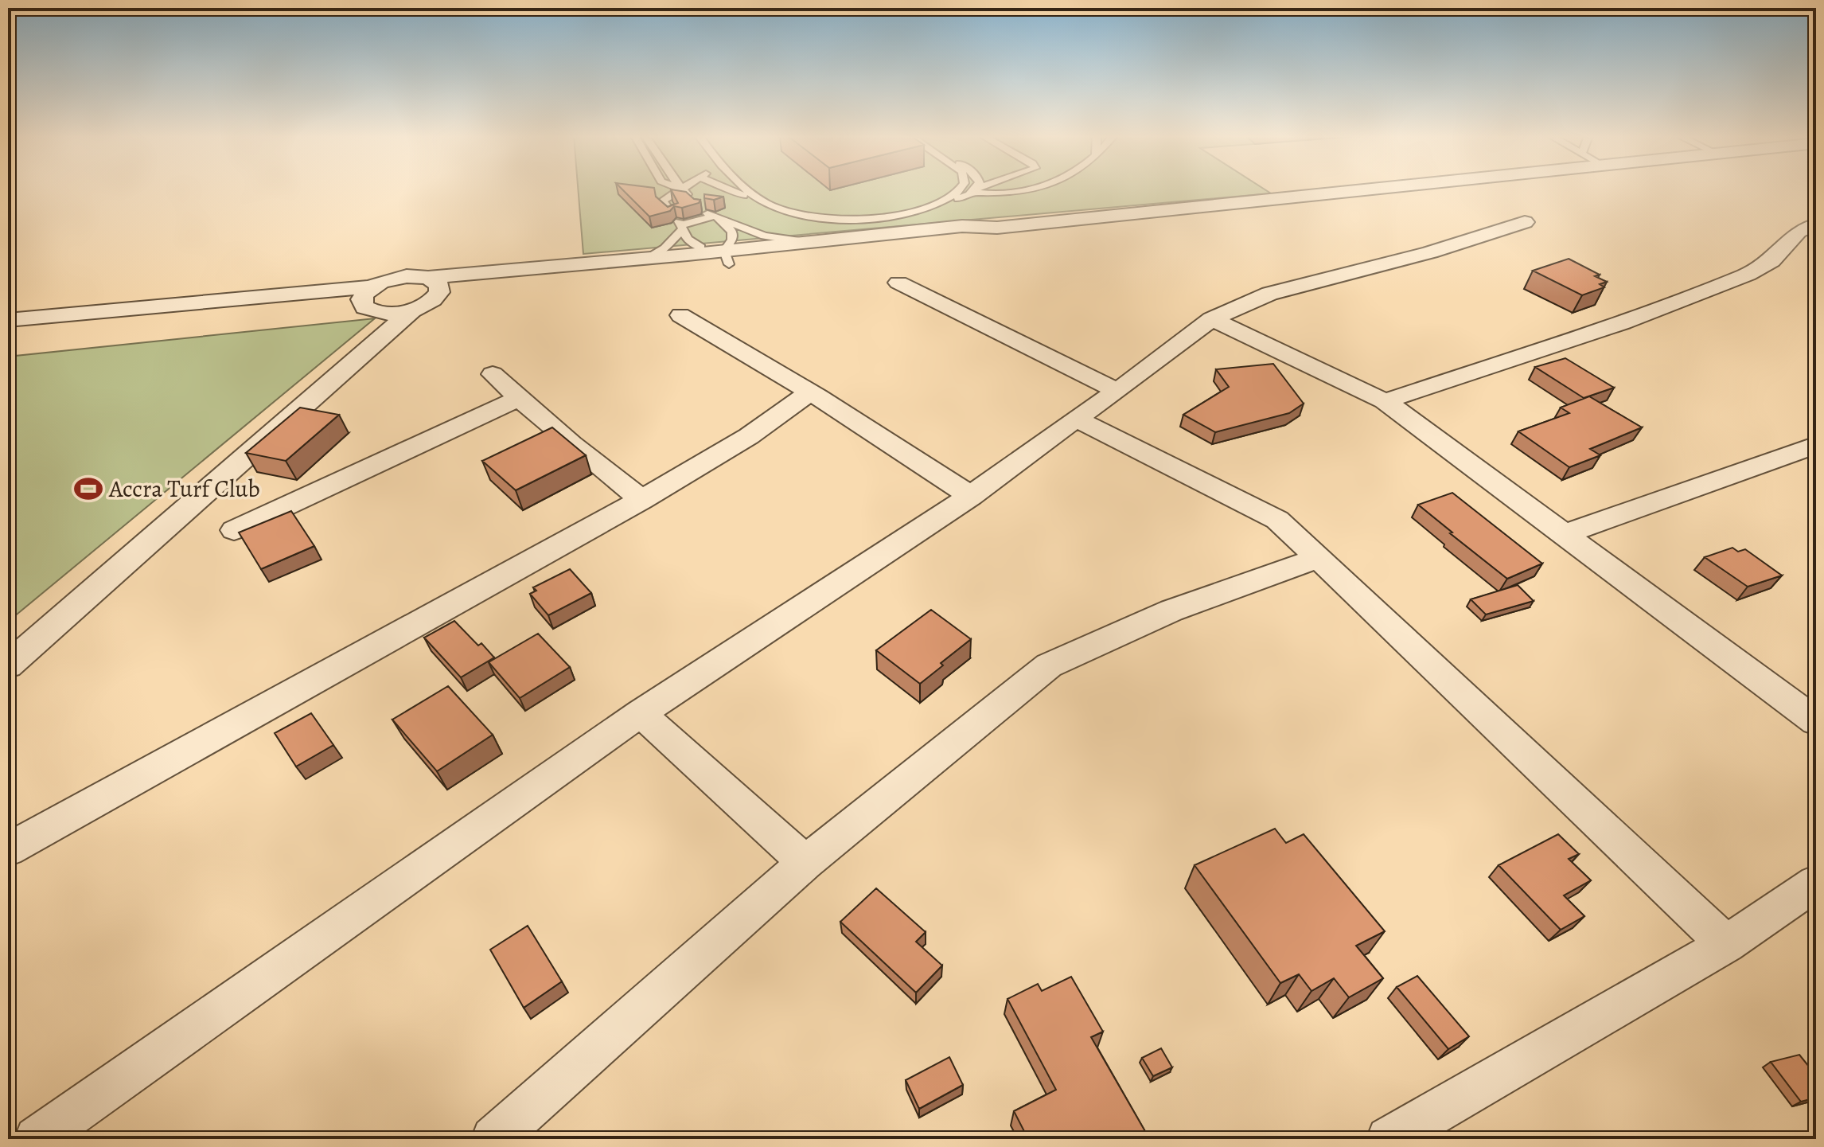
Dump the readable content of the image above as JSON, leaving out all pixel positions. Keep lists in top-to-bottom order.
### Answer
{
  "places": {
    "sports": ["Accra Turf Club"]
  }
}
